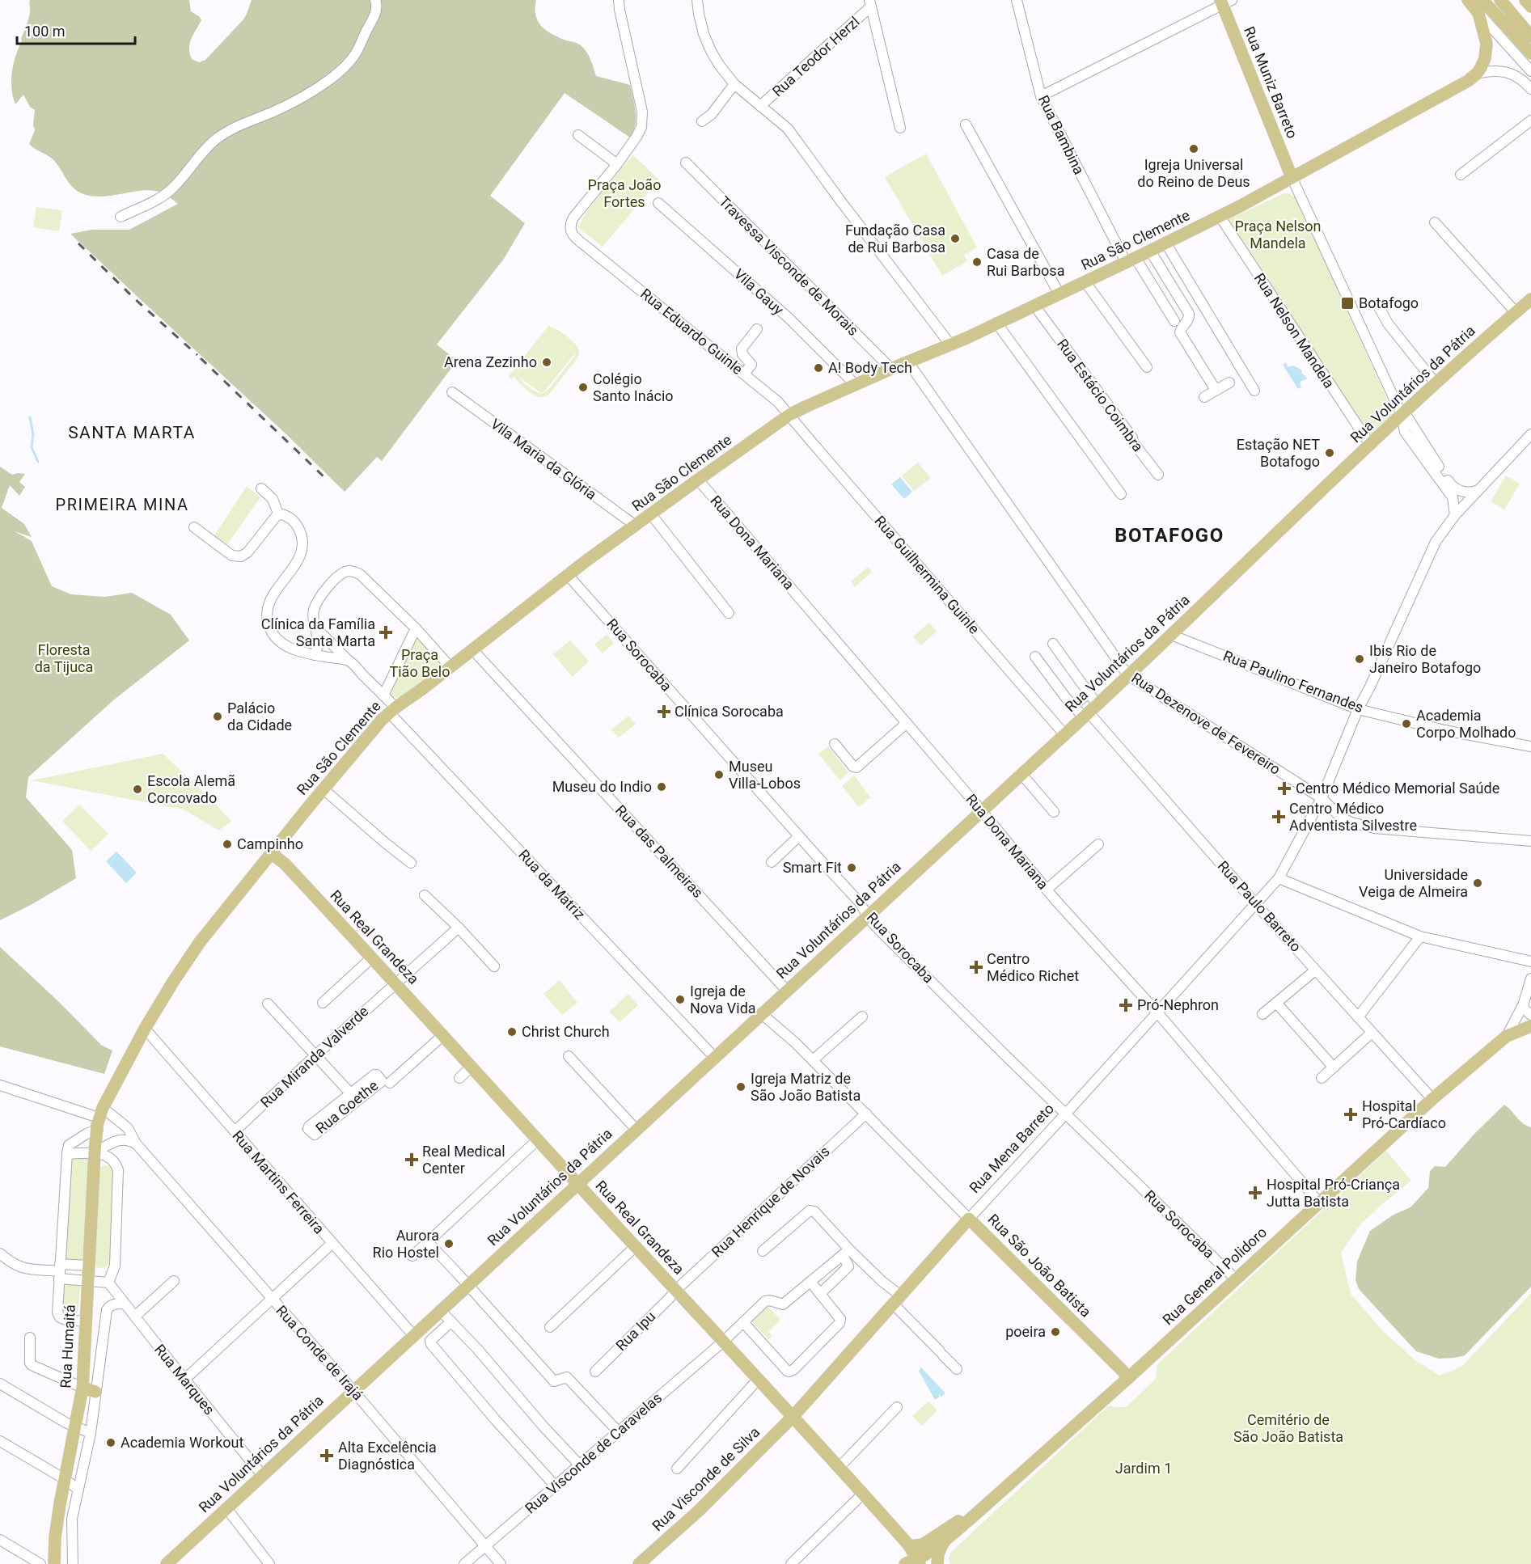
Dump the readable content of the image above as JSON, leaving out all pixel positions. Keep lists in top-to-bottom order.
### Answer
{
  "streets": {
    "main road": [
      "Rua Muniz Barreto",
      "Rua São Clemente",
      "Rua Voluntários da Pátria",
      "Rua Real Grandeza",
      "Rua Mena Barreto",
      "Rua São João Batista",
      "Rua General Polidoro",
      "Rua Humaitá",
      "Rua Visconde de Silva"
    ],
    "street": [
      "Rua Teodor Herzl",
      "Rua Bambina",
      "Travessa Visconde de Morais",
      "Vila Gauy",
      "Rua Nelson Mandela",
      "Rua Eduardo Guinle",
      "Rua Estácio Coimbra",
      "Vila Maria da Glória",
      "Rua Dona Mariana",
      "Rua Guilhermina Guinle",
      "Rua Sorocaba",
      "Rua Paulino Fernandes",
      "Rua Dezenove de Fevereiro",
      "Rua das Palmeiras",
      "Rua da Matriz",
      "Rua Paulo Barreto",
      "Rua Miranda Valverde",
      "Rua Martins Ferreira",
      "Rua Henrique de Novais",
      "Rua Ipu",
      "Rua Conde de Irajá",
      "Rua Marques",
      "Rua Visconde de Caravelas"
    ]
  },
  "crossings": [
    ["Rua Muniz Barreto", "Rua São Clemente"],
    ["Rua Bambina", "Rua São Clemente"],
    ["Rua São Clemente", "Travessa Visconde de Morais"],
    ["Rua São Clemente", "Vila Gauy"],
    ["Rua São Clemente", "Rua Nelson Mandela"],
    ["Rua São Clemente", "Rua Eduardo Guinle"],
    ["Rua São Clemente", "Rua Estácio Coimbra"],
    ["Rua São Clemente", "Vila Maria da Glória"],
    ["Rua São Clemente", "Rua Dona Mariana"],
    ["Rua São Clemente", "Rua Guilhermina Guinle"],
    ["Rua São Clemente", "Rua Sorocaba"],
    ["Rua São Clemente", "Rua Dezenove de Fevereiro"],
    ["Rua São Clemente", "Rua das Palmeiras"],
    ["Rua São Clemente", "Rua da Matriz"],
    ["Rua São Clemente", "Rua Real Grandeza"],
    ["Rua São Clemente", "Rua Martins Ferreira"],
    ["Rua São Clemente", "Rua Humaitá"],
    ["Rua São Clemente", "Rua Conde de Irajá"],
    ["Rua Nelson Mandela", "Rua Voluntários da Pátria"],
    ["Rua Eduardo Guinle", "Rua Guilhermina Guinle"],
    ["Rua Voluntários da Pátria", "Rua Dona Mariana"],
    ["Rua Voluntários da Pátria", "Rua Guilhermina Guinle"],
    ["Rua Voluntários da Pátria", "Rua Sorocaba"],
    ["Rua Voluntários da Pátria", "Rua Paulino Fernandes"],
    ["Rua Voluntários da Pátria", "Rua Dezenove de Fevereiro"],
    ["Rua Voluntários da Pátria", "Rua das Palmeiras"],
    ["Rua Voluntários da Pátria", "Rua da Matriz"],
    ["Rua Voluntários da Pátria", "Rua Paulo Barreto"],
    ["Rua Voluntários da Pátria", "Rua Real Grandeza"],
    ["Rua Voluntários da Pátria", "Rua Martins Ferreira"],
    ["Rua Voluntários da Pátria", "Rua São João Batista"],
    ["Rua Voluntários da Pátria", "Rua Conde de Irajá"],
    ["Rua Voluntários da Pátria", "Rua Marques"],
    ["Rua Dona Mariana", "Rua Mena Barreto"],
    ["Rua Dona Mariana", "Rua General Polidoro"],
    ["Rua Sorocaba", "Rua Mena Barreto"],
    ["Rua Sorocaba", "Rua General Polidoro"],
    ["Rua Paulino Fernandes", "Rua Mena Barreto"],
    ["Rua Dezenove de Fevereiro", "Rua Mena Barreto"],
    ["Rua Paulo Barreto", "Rua Mena Barreto"],
    ["Rua Paulo Barreto", "Rua General Polidoro"],
    ["Rua Real Grandeza", "Rua Miranda Valverde"],
    ["Rua Real Grandeza", "Rua Mena Barreto"],
    ["Rua Real Grandeza", "Rua Henrique de Novais"],
    ["Rua Real Grandeza", "Rua General Polidoro"],
    ["Rua Real Grandeza", "Rua Ipu"],
    ["Rua Real Grandeza", "Rua Visconde de Caravelas"],
    ["Rua Real Grandeza", "Rua Visconde de Silva"],
    ["Rua Miranda Valverde", "Rua Martins Ferreira"],
    ["Rua Mena Barreto", "Rua São João Batista"],
    ["Rua Mena Barreto", "Rua Visconde de Silva"],
    ["Rua Henrique de Novais", "Rua São João Batista"],
    ["Rua Henrique de Novais", "Rua Ipu"],
    ["Rua São João Batista", "Rua General Polidoro"],
    ["Rua Humaitá", "Rua Conde de Irajá"],
    ["Rua Humaitá", "Rua Marques"],
    ["Rua Conde de Irajá", "Rua Visconde de Caravelas"]
  ],
  "districts": ["SANTA MARTA", "PRIMEIRA MINA", "BOTAFOGO"],
  "parks": [
    "Praça João Fortes",
    "Praça Nelson Mandela",
    "Floresta da Tijuca",
    "Praça Tião Belo",
    "Cemitério de São João Batista",
    "Jardim 1"
  ],
  "places": {
    "other": [
      "Igreja Universal do Reino de Deus",
      "Fundação Casa de Rui Barbosa",
      "Casa de Rui Barbosa",
      "Arena Zezinho",
      "A! Body Tech",
      "Colégio Santo Inácio",
      "Estação NET Botafogo",
      "Ibis Rio de Janeiro Botafogo",
      "Palácio da Cidade",
      "Academia Corpo Molhado",
      "Museu Villa-Lobos",
      "Museu do Indio",
      "Escola Alemã Corcovado",
      "Campinho",
      "Smart Fit",
      "Universidade Veiga de Almeira",
      "Igreja de Nova Vida",
      "Christ Church",
      "Igreja Matriz de São João Batista",
      "Aurora Rio Hostel",
      "poeira",
      "Academia Workout"
    ],
    "transit": ["Botafogo"],
    "health": [
      "Clínica da Família Santa Marta",
      "Clínica Sorocaba",
      "Centro Médico Memorial Saúde",
      "Centro Médico Adventista Silvestre",
      "Centro Médico Richet",
      "Pró-Nephron",
      "Hospital Pró-Cardíaco",
      "Real Medical Center",
      "Hospital Pró-Criança Jutta Batista",
      "Alta Excelência Diagnóstica"
    ]
  },
  "scale_bar": "100 m"
}
